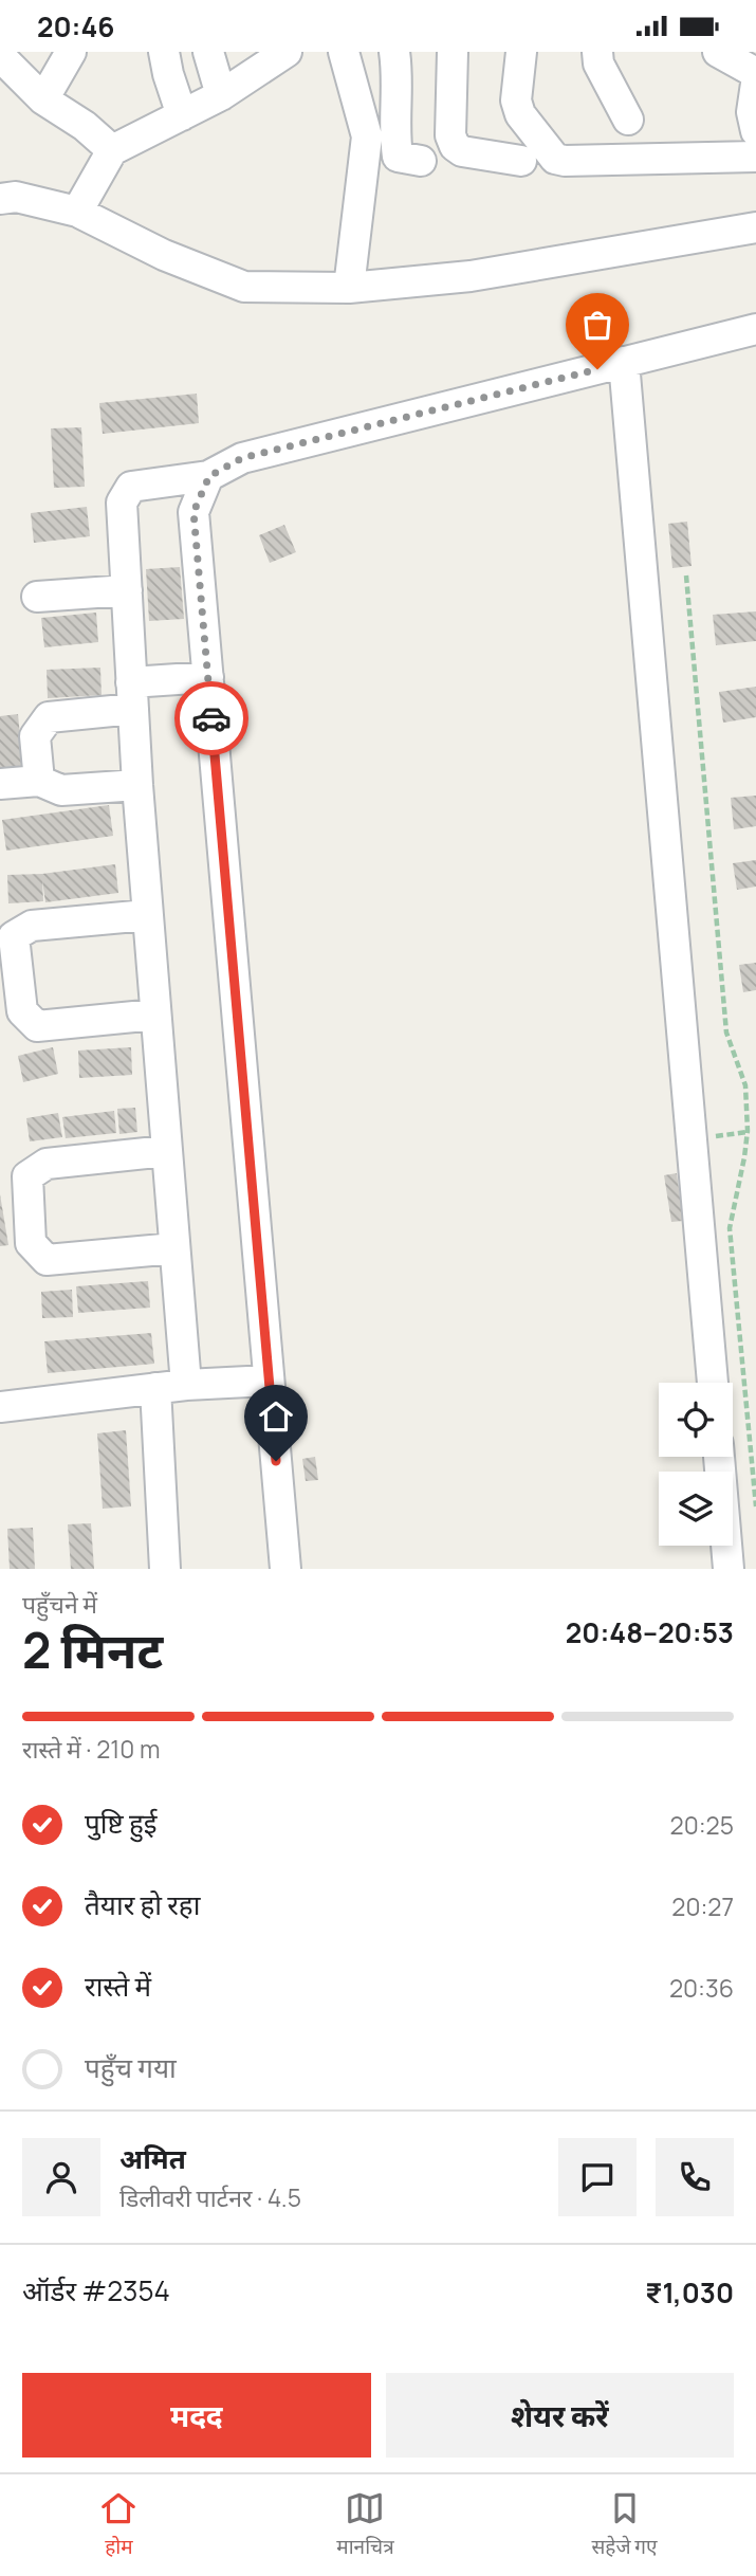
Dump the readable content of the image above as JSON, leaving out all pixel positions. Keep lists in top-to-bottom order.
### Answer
{
  "page": {
    "status": "20:46",
    "heading": ["2 मिनट", "पहुँचने में", "20:48–20:53"],
    "panel": [
      "अमित",
      "डिलीवरी पार्टनर · 4.5",
      "ऑर्डर #2354",
      "₹1,030"
    ],
    "bar": "रास्ते में · 210 m",
    "list": [
      ["पुष्टि हुई", "20:25"],
      ["तैयार हो रहा", "20:27"],
      ["रास्ते में", "20:36"],
      "पहुँच गया"
    ],
    "buttons": ["मदद", "शेयर करें"],
    "tabs": ["होम", "मानचित्र", "सहेजे गए"]
  }
}
